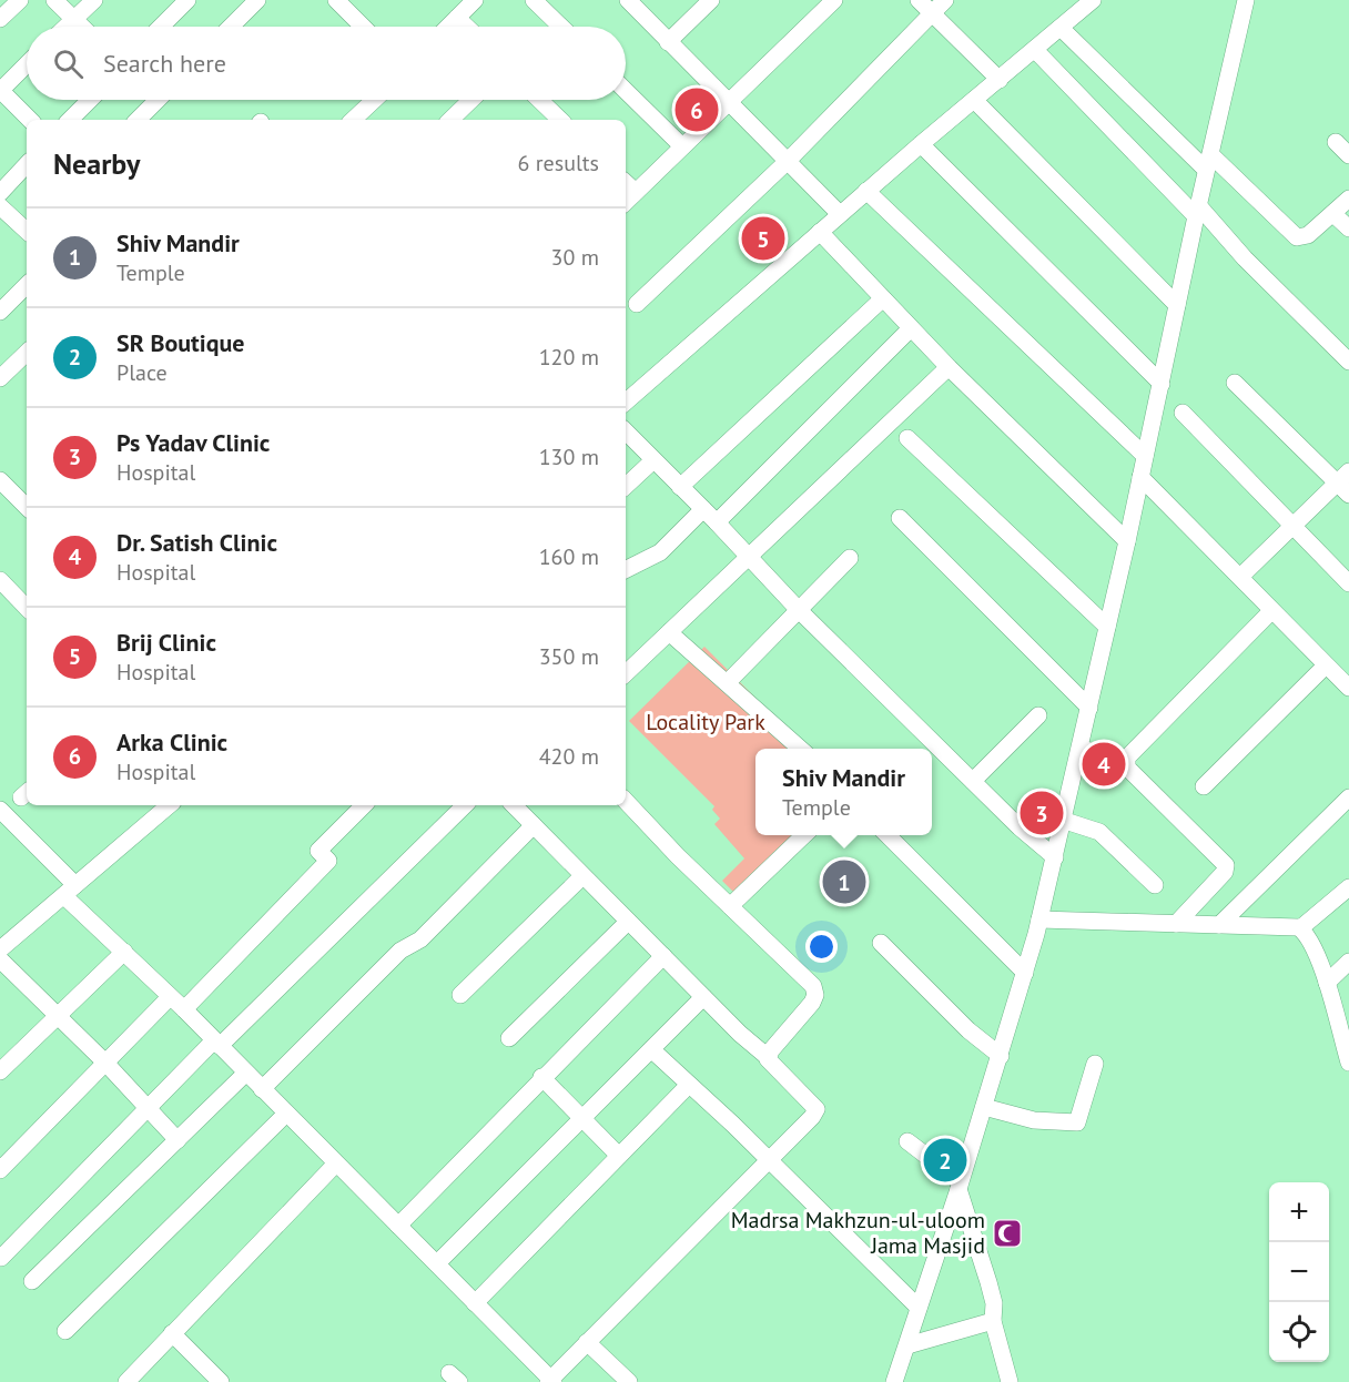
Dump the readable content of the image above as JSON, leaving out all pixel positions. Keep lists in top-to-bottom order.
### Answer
{
  "parks": ["Locality Park"],
  "places": {
    "mosque": ["Madrsa Makhzun-ul-uloom Jama Masjid"]
  },
  "page": {
    "search": "Search here",
    "pins": [
      "6",
      "5",
      "4",
      "3",
      "1",
      "2"
    ],
    "heading": ["Nearby", "6 results"],
    "list": [
      {
        "mark": "1",
        "name": "Shiv Mandir",
        "note": "Temple",
        "value": "30 m"
      },
      {
        "mark": "2",
        "name": "SR Boutique",
        "note": "Place",
        "value": "120 m"
      },
      {
        "mark": "3",
        "name": "Ps Yadav Clinic",
        "note": "Hospital",
        "value": "130 m"
      },
      {
        "mark": "4",
        "name": "Dr. Satish Clinic",
        "note": "Hospital",
        "value": "160 m"
      },
      {
        "mark": "5",
        "name": "Brij Clinic",
        "note": "Hospital",
        "value": "350 m"
      },
      {
        "mark": "6",
        "name": "Arka Clinic",
        "note": "Hospital",
        "value": "420 m"
      }
    ],
    "popup": ["Shiv Mandir", "Temple"],
    "map_buttons": ["+", "−"]
  }
}
